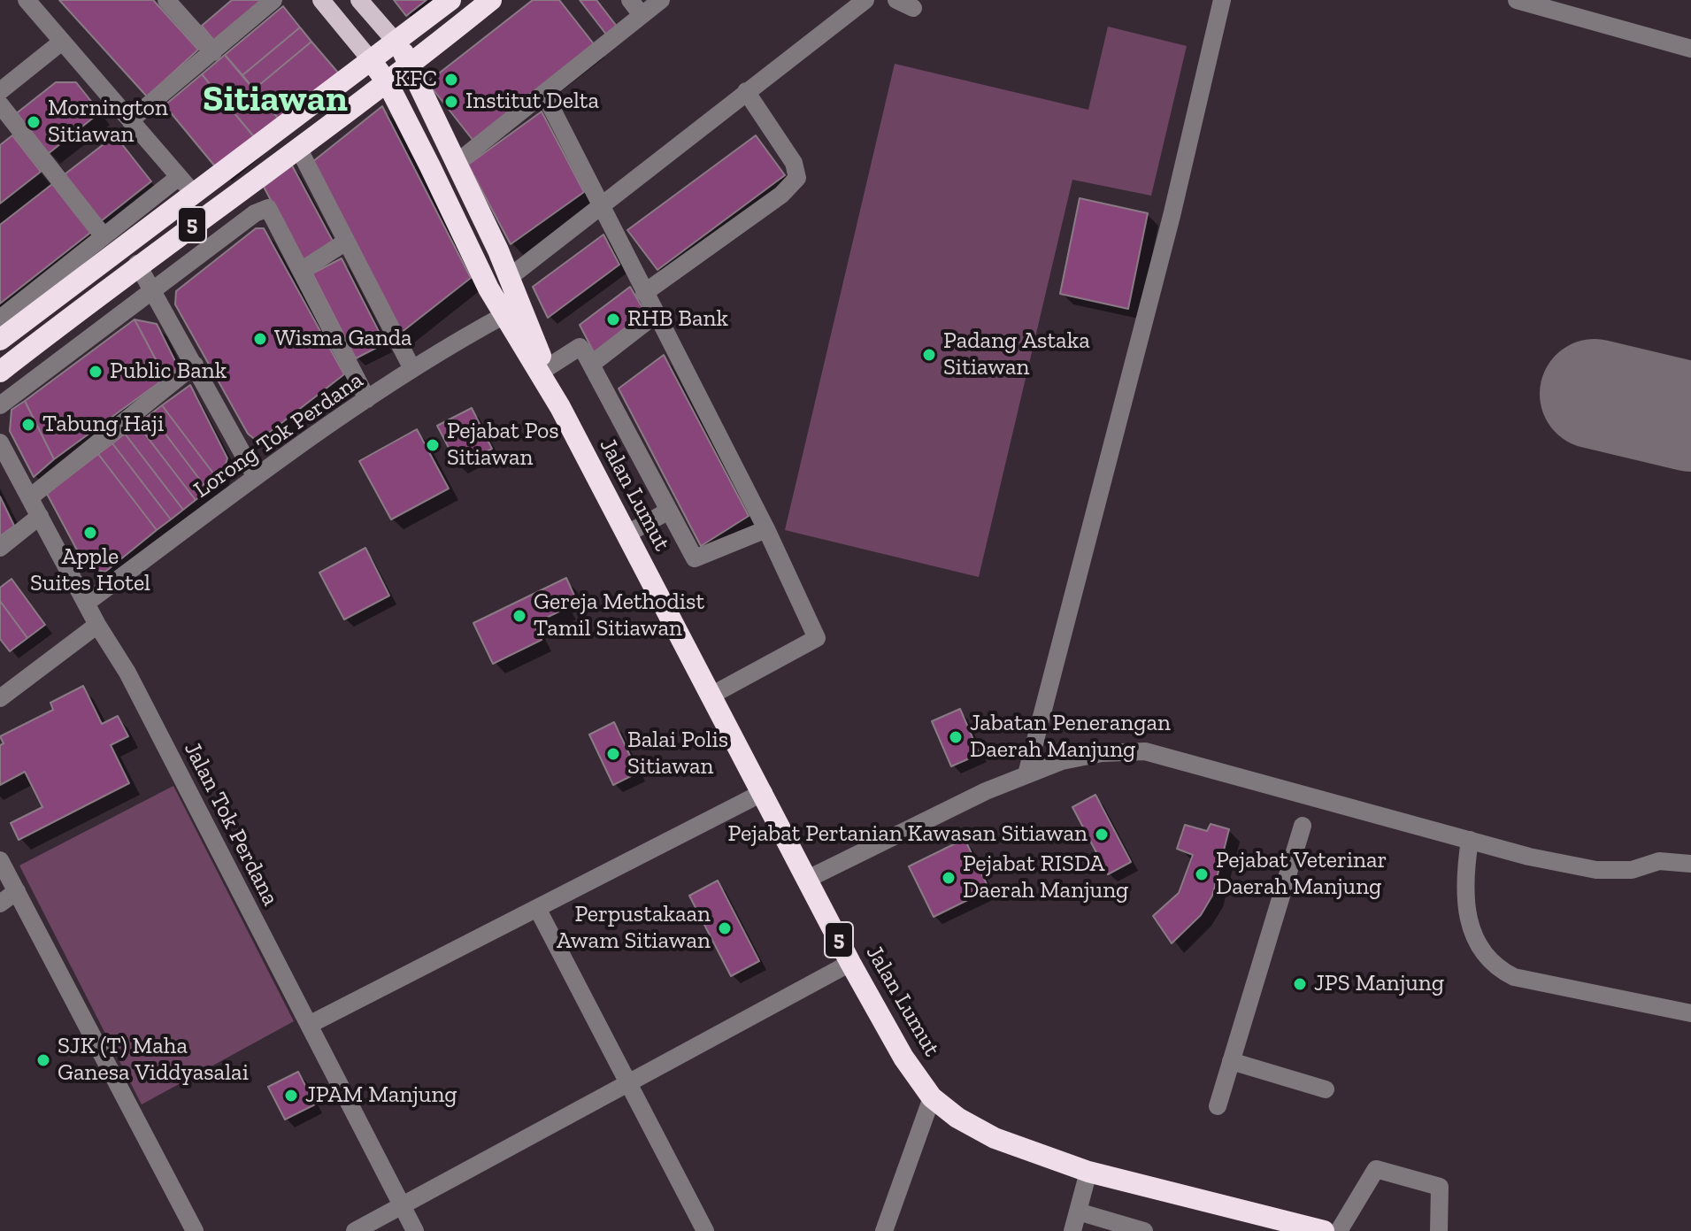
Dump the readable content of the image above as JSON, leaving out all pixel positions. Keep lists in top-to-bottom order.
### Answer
{
  "streets": {
    "highway": ["5", "Jalan Lumut"],
    "street": ["Lorong Tok Perdana", "Jalan Tok Perdana"]
  },
  "crossings": [
    ["5", "Jalan Lumut"],
    ["Lorong Tok Perdana", "Jalan Lumut"],
    ["Lorong Tok Perdana", "Jalan Tok Perdana"]
  ],
  "districts": ["Sitiawan"],
  "places": [
    "KFC",
    "Institut Delta",
    "Mornington Sitiawan",
    "RHB Bank",
    "Wisma Ganda",
    "Padang Astaka Sitiawan",
    "Public Bank",
    "Tabung Haji",
    "Pejabat Pos Sitiawan",
    "Apple Suites Hotel",
    "Gereja Methodist Tamil Sitiawan",
    "Jabatan Penerangan Daerah Manjung",
    "Balai Polis Sitiawan",
    "Pejabat Pertanian Kawasan Sitiawan",
    "Pejabat Veterinar Daerah Manjung",
    "Pejabat RISDA Daerah Manjung",
    "Perpustakaan Awam Sitiawan",
    "JPS Manjung",
    "SJK (T) Maha Ganesa Viddyasalai",
    "JPAM Manjung"
  ]
}
